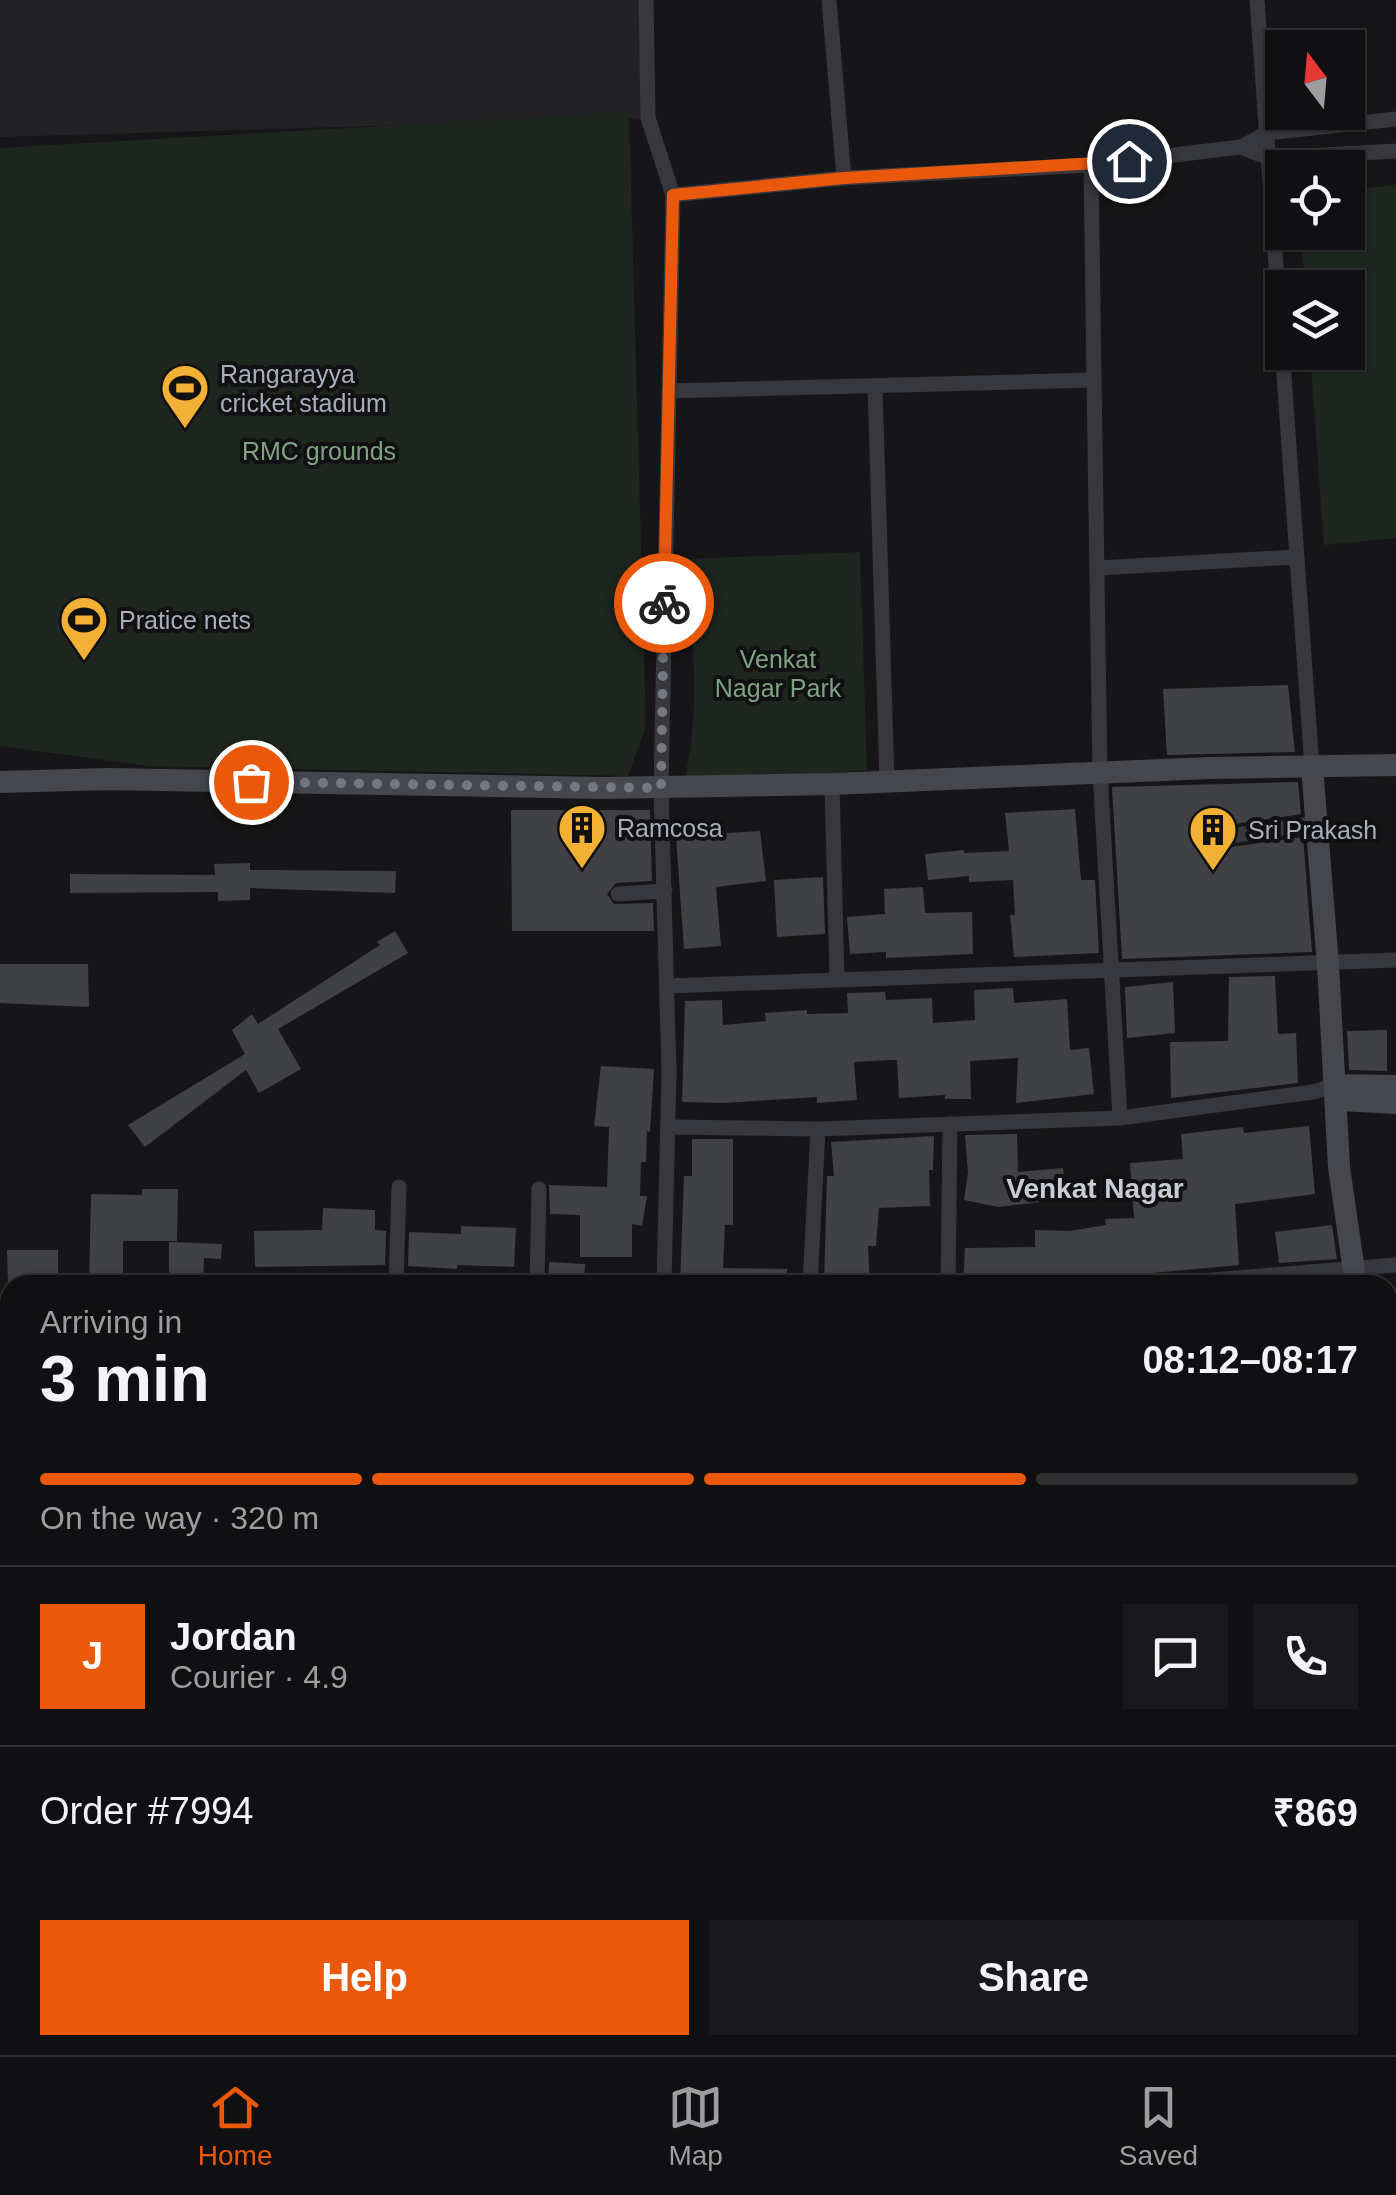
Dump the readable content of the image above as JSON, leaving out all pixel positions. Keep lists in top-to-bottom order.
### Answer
{
  "districts": ["Venkat Nagar"],
  "parks": ["RMC grounds", "Venkat Nagar Park"],
  "places": {
    "sports": ["Rangarayya cricket stadium", "Pratice nets"],
    "building": ["Ramcosa", "Sri Prakash"]
  },
  "north": "top",
  "page": {
    "heading": ["3 min", "Arriving in", "08:12–08:17"],
    "panel": [
      "Jordan",
      "Courier · 4.9",
      "Order #7994",
      "₹869"
    ],
    "bar": "On the way · 320 m",
    "round": "J",
    "buttons": ["Help", "Share"],
    "tabs": ["Home", "Map", "Saved"]
  }
}
